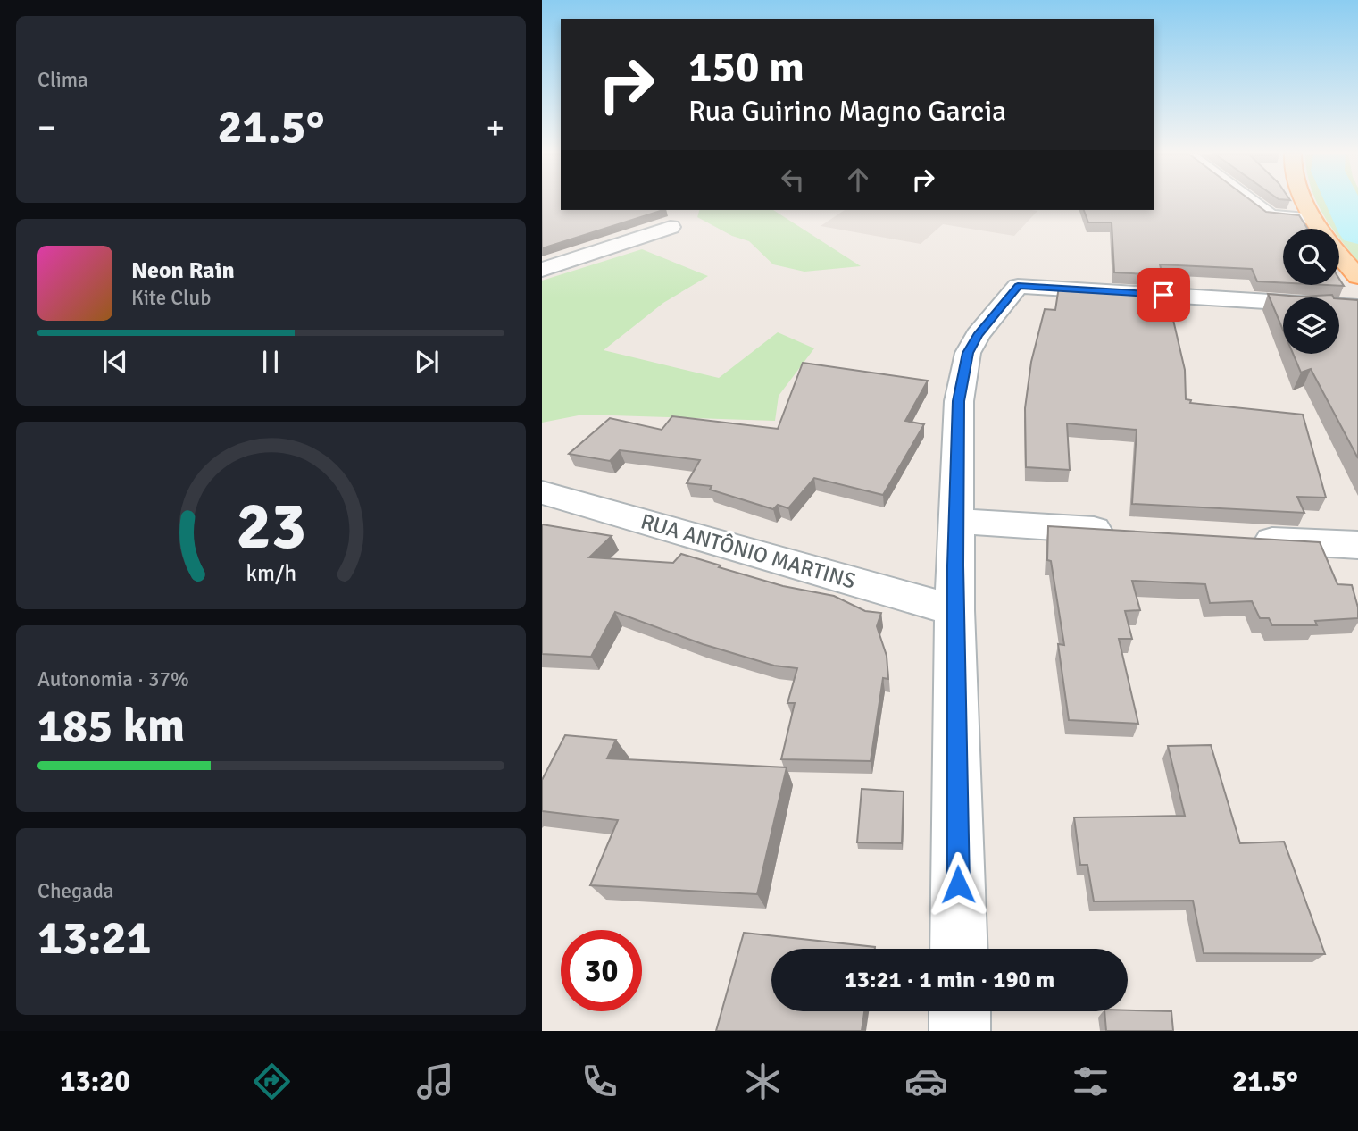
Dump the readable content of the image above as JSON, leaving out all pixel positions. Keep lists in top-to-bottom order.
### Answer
{
  "streets": {
    "street": ["RUA ANTÔNIO MARTINS"]
  },
  "page": {
    "tile": [
      "Clima",
      ["Autonomia · 37%", "185 km"],
      ["Chegada", "13:21"]
    ],
    "turn": ["150 m", "Rua Guirino Magno Garcia"],
    "heat": ["−", "21.5°", "+"],
    "song": ["Neon Rain", "Kite Club"],
    "limit": "30",
    "trip": "13:21 · 1 min · 190 m",
    "tabs": ["13:20", "21.5°"],
    "gauge": ["23", "km/h"]
  }
}
